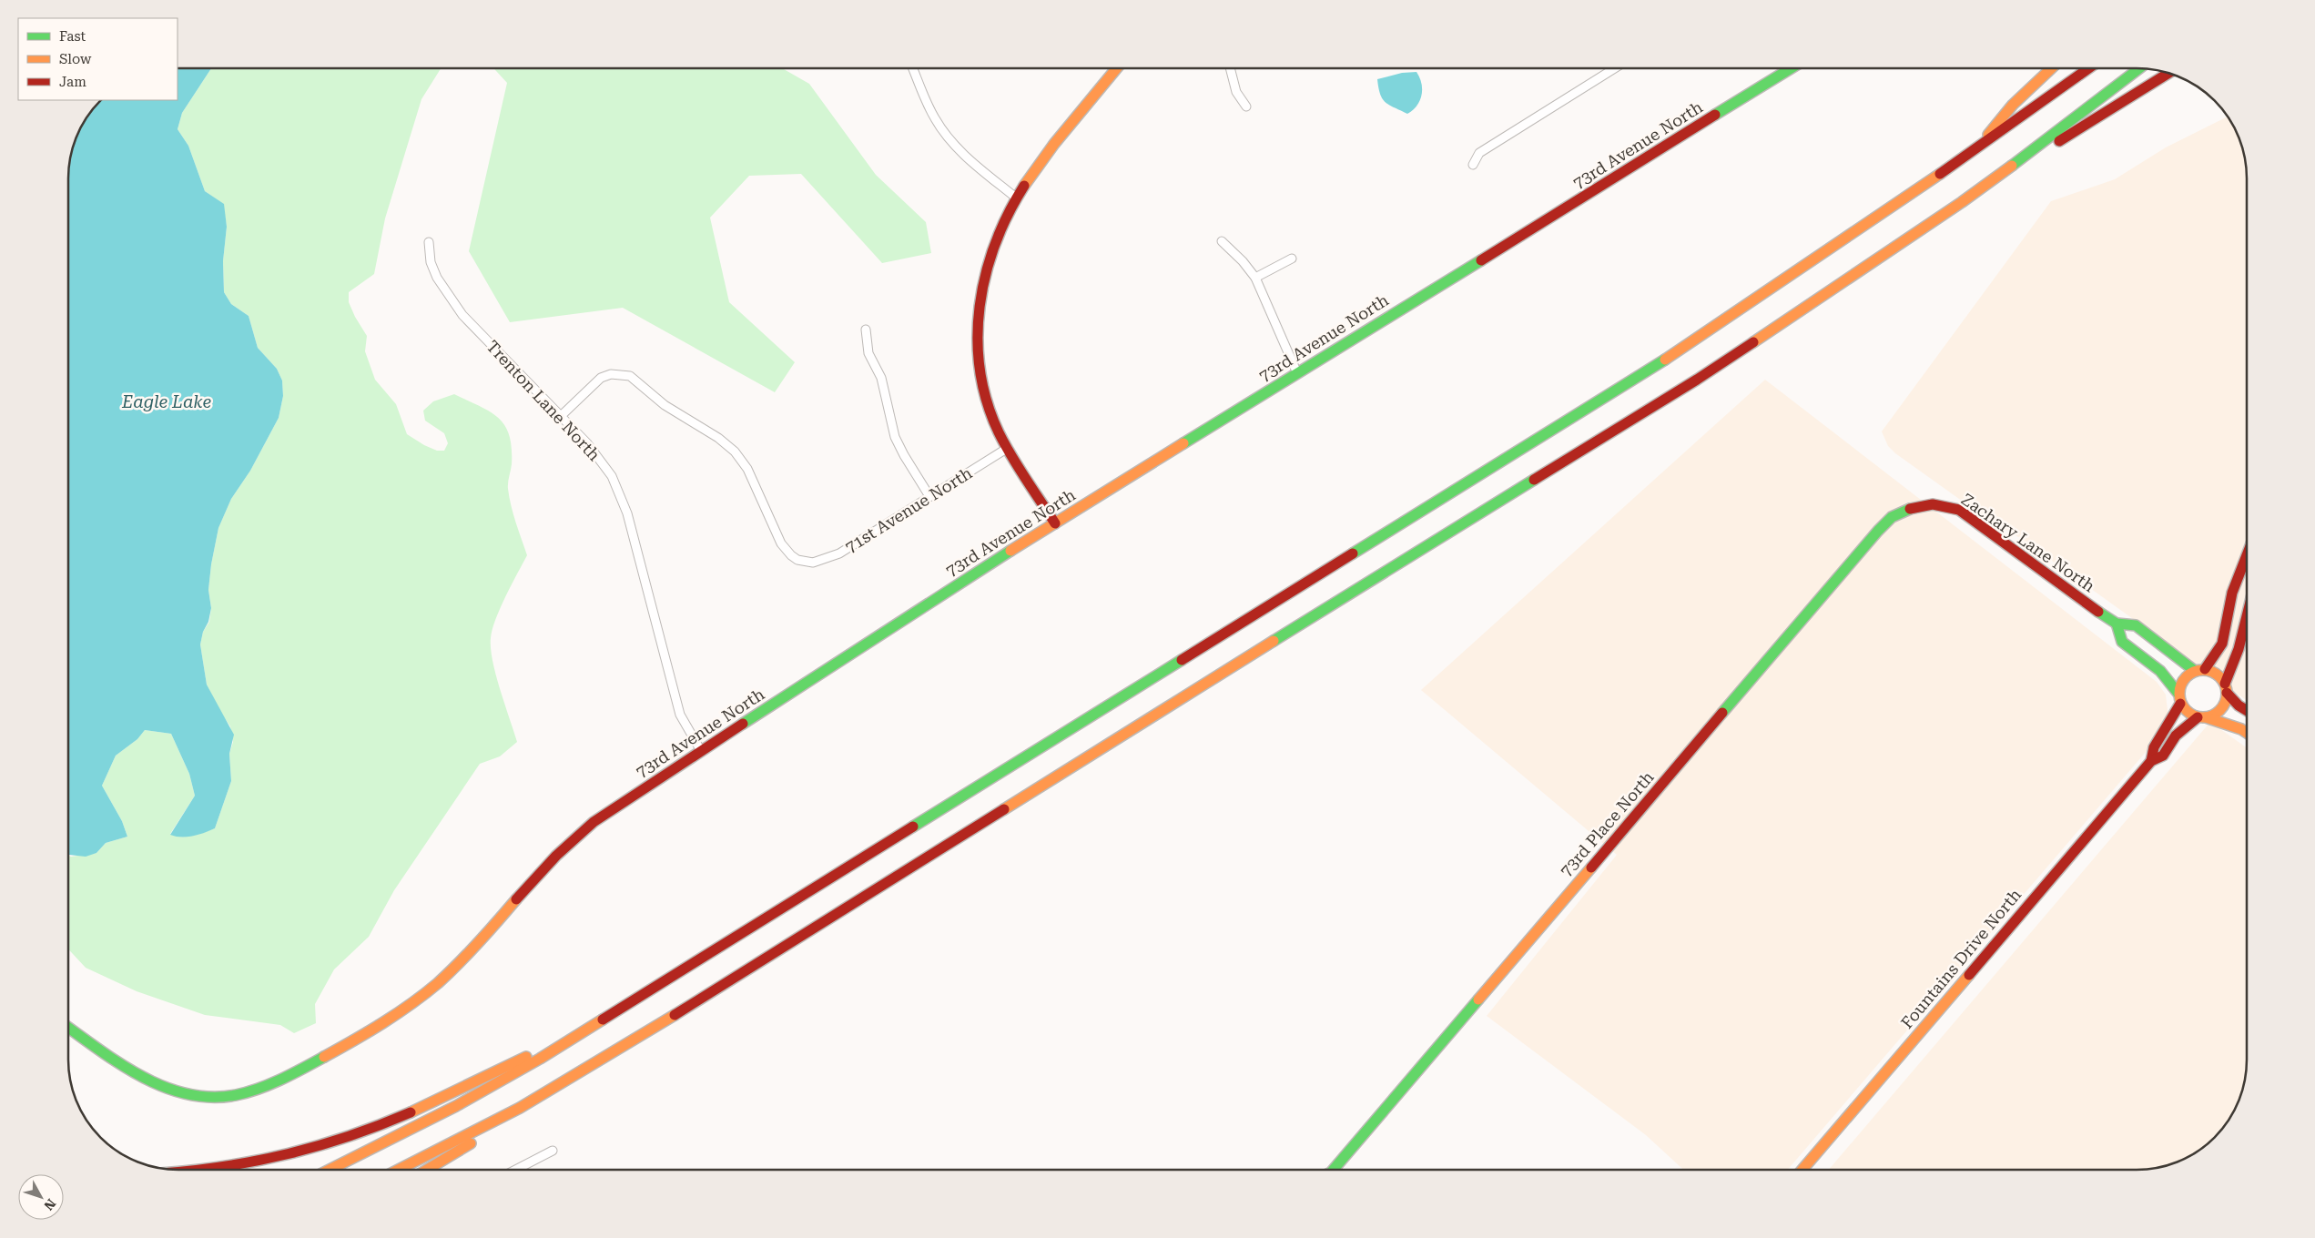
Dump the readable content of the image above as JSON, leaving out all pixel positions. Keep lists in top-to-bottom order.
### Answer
{
  "streets": {
    "main road": [
      "73rd Avenue North",
      "Zachary Lane North",
      "73rd Place North",
      "Fountains Drive North"
    ],
    "street": ["Trenton Lane North", "71st Avenue North"]
  },
  "crossings": [
    ["73rd Avenue North", "Trenton Lane North"],
    ["Trenton Lane North", "71st Avenue North"],
    ["Zachary Lane North", "73rd Place North"],
    ["Zachary Lane North", "Fountains Drive North"]
  ],
  "water": ["Eagle Lake"],
  "legend": ["Fast", "Slow", "Jam"],
  "north": "bottom right"
}
